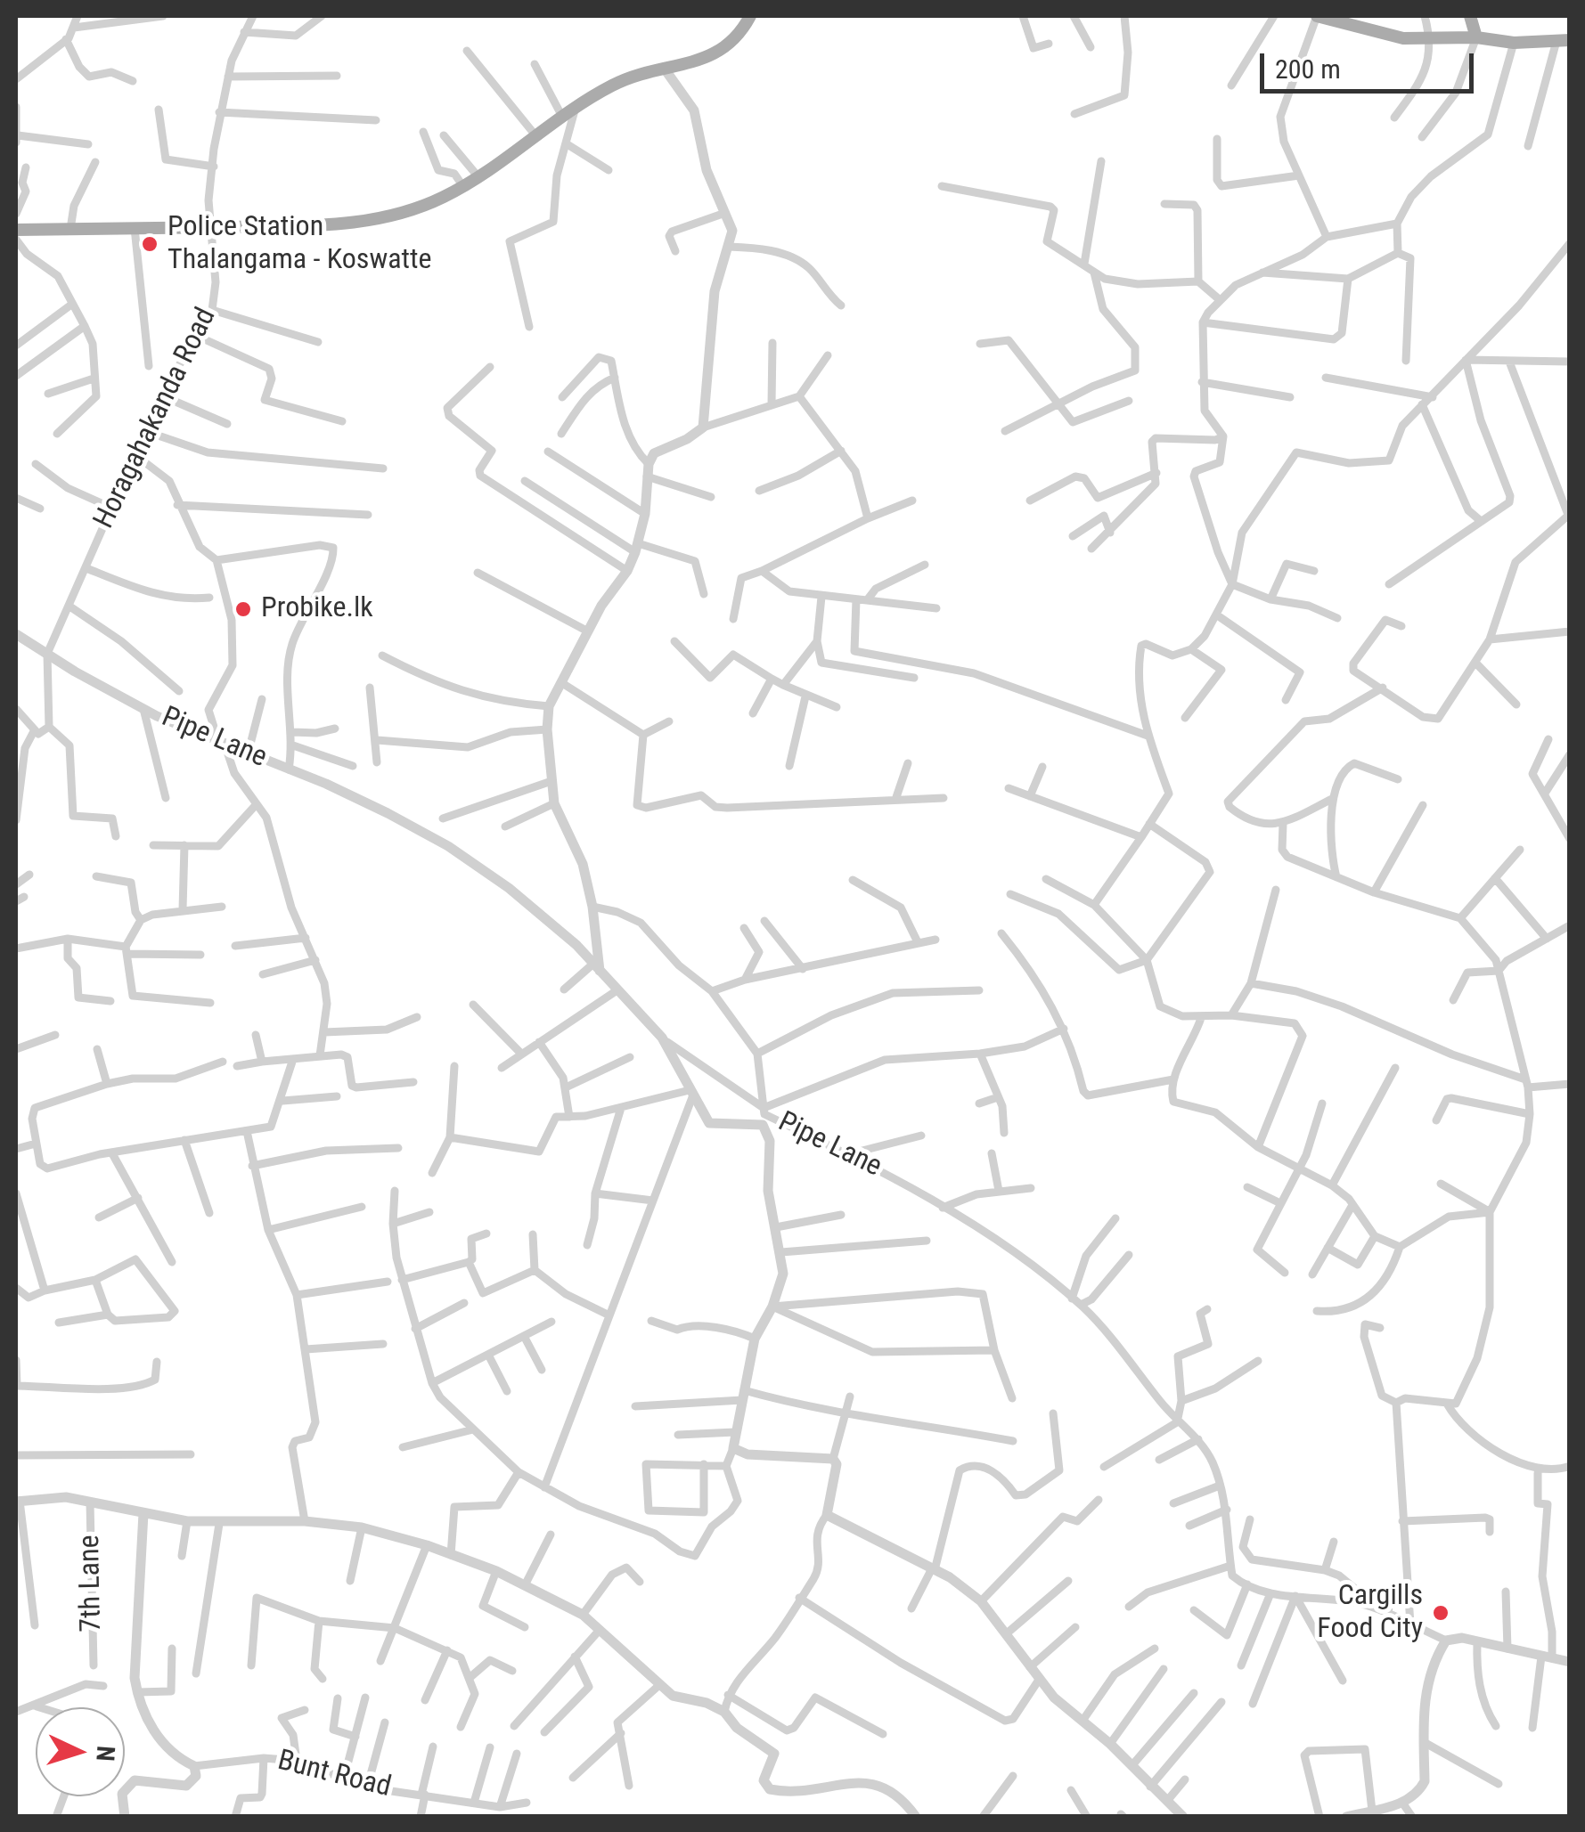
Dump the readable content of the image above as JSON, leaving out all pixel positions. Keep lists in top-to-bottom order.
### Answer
{
  "streets": {
    "street": [
      "Horagahakanda Road",
      "Pipe Lane",
      "7th Lane",
      "Bunt Road"
    ]
  },
  "crossings": [
    ["Horagahakanda Road", "Pipe Lane"]
  ],
  "places": ["Police Station Thalangama - Koswatte", "Probike.lk", "Cargills Food City"],
  "scale_bar": "200 m",
  "north": "right"
}
